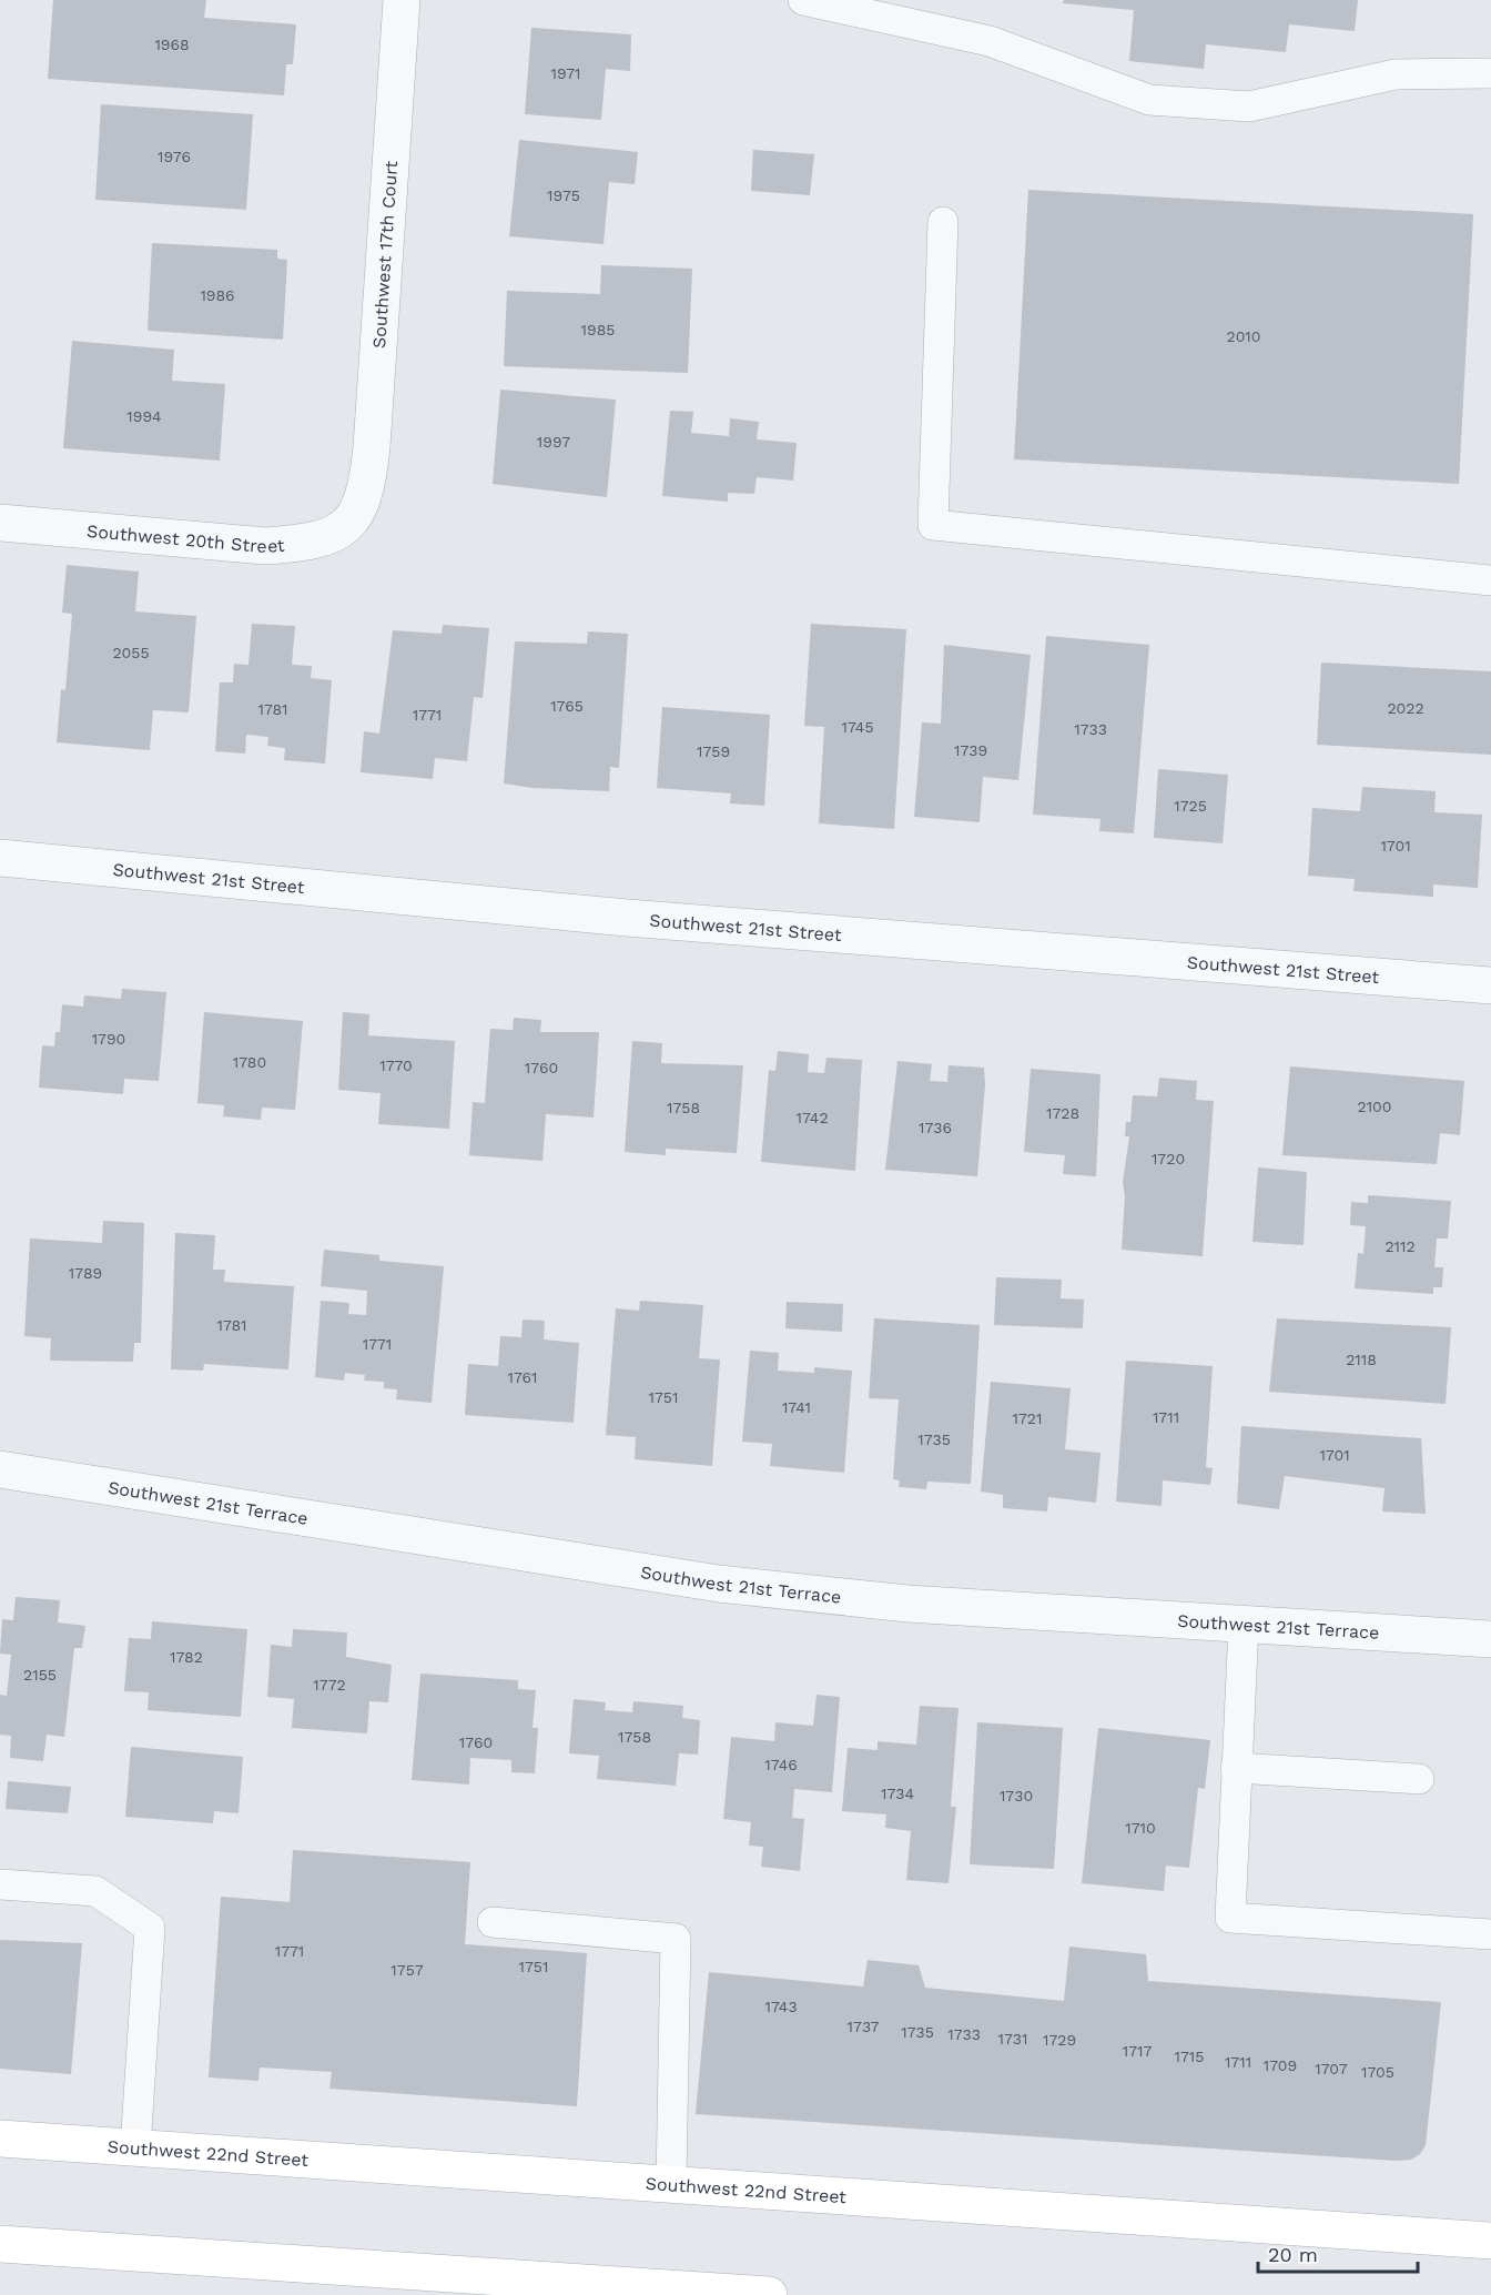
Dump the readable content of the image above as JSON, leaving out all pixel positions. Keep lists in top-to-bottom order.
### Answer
{
  "streets": {
    "main road": ["Southwest 22nd Street"],
    "street": [
      "Southwest 17th Court",
      "Southwest 20th Street",
      "Southwest 21st Street",
      "Southwest 21st Terrace"
    ]
  },
  "crossings": [
    ["Southwest 17th Court", "Southwest 20th Street"]
  ],
  "house_numbers": [
    "1968",
    "1971",
    "1976",
    "1975",
    "1986",
    "1985",
    "2010",
    "1994",
    "1997",
    "2055",
    "1765",
    "2022",
    "1781",
    "1771",
    "1745",
    "1733",
    "1739",
    "1759",
    "1725",
    "1701",
    "1790",
    "1780",
    "1770",
    "1760",
    "2100",
    "1758",
    "1728",
    "1742",
    "1736",
    "1720",
    "2112",
    "1789",
    "1781",
    "1771",
    "2118",
    "1761",
    "1751",
    "1741",
    "1711",
    "1721",
    "1735",
    "1701",
    "1782",
    "2155",
    "1772",
    "1758",
    "1760",
    "1746",
    "1734",
    "1730",
    "1710",
    "1771",
    "1751",
    "1757",
    "1743",
    "1737",
    "1735",
    "1733",
    "1731",
    "1729",
    "1717",
    "1715",
    "1711",
    "1709",
    "1707",
    "1705"
  ],
  "scale_bar": "20 m"
}
